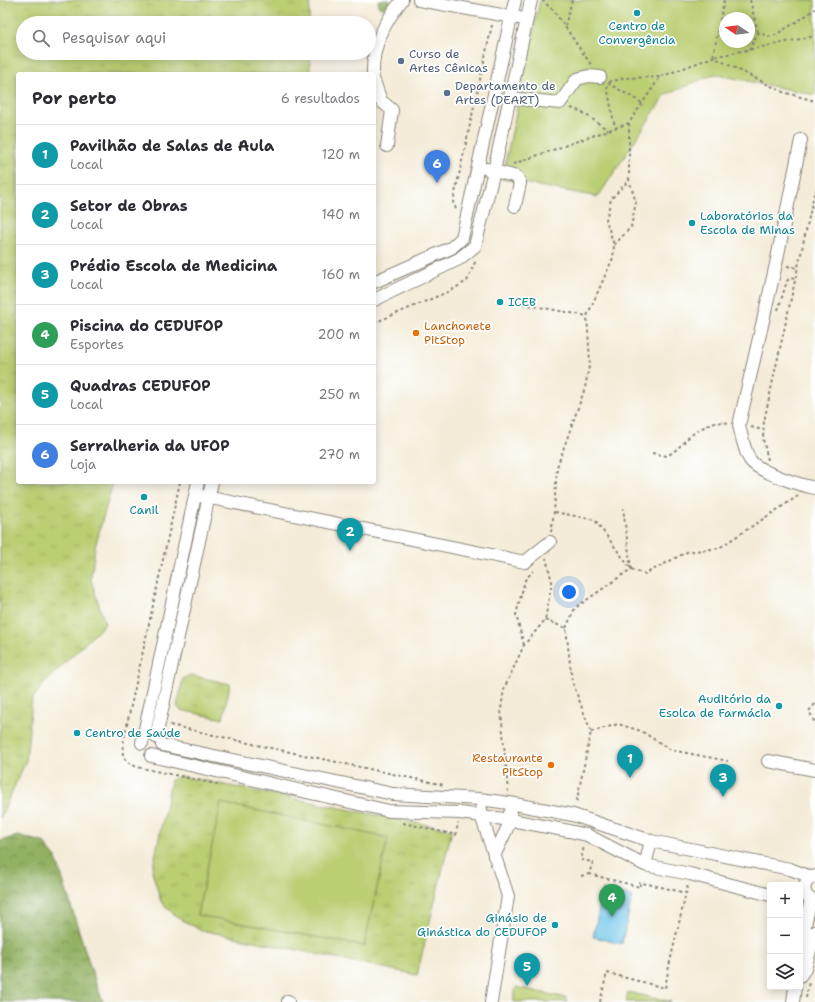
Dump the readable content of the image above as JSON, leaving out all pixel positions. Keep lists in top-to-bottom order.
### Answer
{
  "places": [
    "Centro de Convergência",
    "Curso de Artes Cênicas",
    "Departamento de Artes (DEART)",
    "Laboratórios da Escola de Minas",
    "ICEB",
    "Lanchonete PitStop",
    "Canil",
    "Auditório da Esolca de Farmácia",
    "Centro de Saúde",
    "Restaurante PitStop",
    "Ginásio de Ginástica do CEDUFOP"
  ],
  "north": "left",
  "page": {
    "search": "Pesquisar aqui",
    "heading": ["Por perto", "6 resultados"],
    "list": [
      {
        "mark": "1",
        "name": "Pavilhão de Salas de Aula",
        "note": "Local",
        "value": "120 m"
      },
      {
        "mark": "2",
        "name": "Setor de Obras",
        "note": "Local",
        "value": "140 m"
      },
      {
        "mark": "3",
        "name": "Prédio Escola de Medicina",
        "note": "Local",
        "value": "160 m"
      },
      {
        "mark": "4",
        "name": "Piscina do CEDUFOP",
        "note": "Esportes",
        "value": "200 m"
      },
      {
        "mark": "5",
        "name": "Quadras CEDUFOP",
        "note": "Local",
        "value": "250 m"
      },
      {
        "mark": "6",
        "name": "Serralheria da UFOP",
        "note": "Loja",
        "value": "270 m"
      }
    ],
    "pins": [
      "6",
      "2",
      "1",
      "3",
      "4",
      "5"
    ],
    "map_buttons": ["+", "−"]
  }
}
